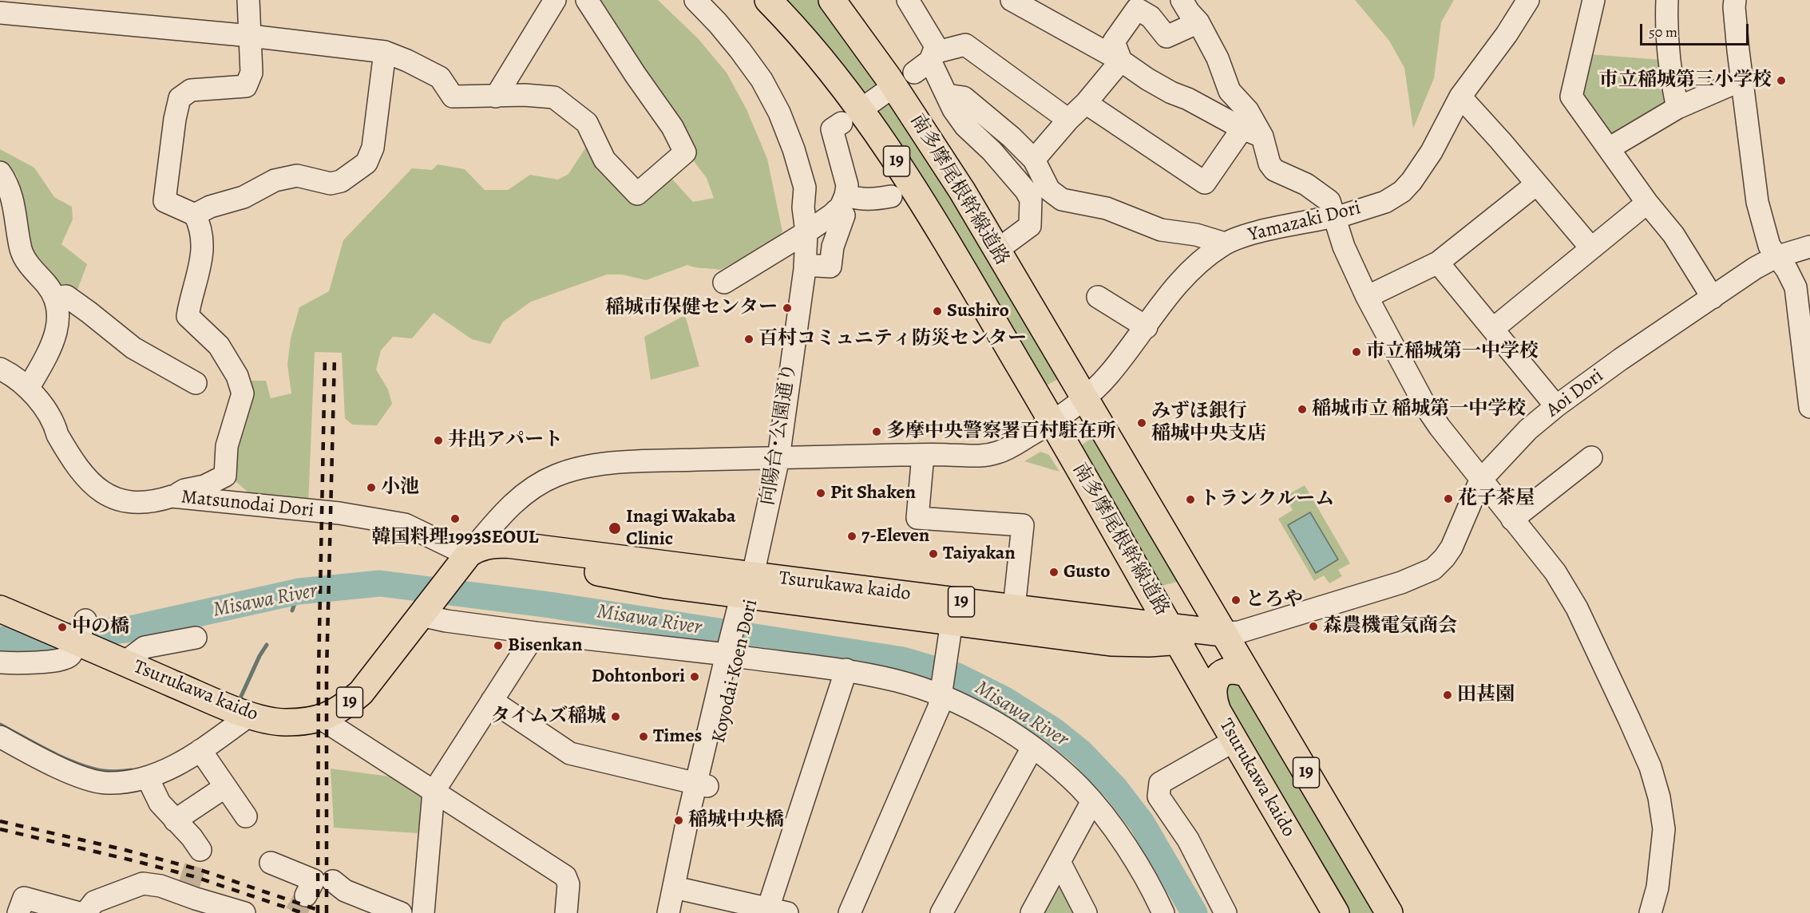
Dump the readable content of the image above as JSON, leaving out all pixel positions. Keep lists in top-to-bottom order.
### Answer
{
  "streets": {
    "main road": ["19", "南多摩尾根幹線道路", "Tsurukawa kaido"],
    "street": [
      "Yamazaki Dori",
      "Aoi Dori",
      "向陽台･公園通り",
      "Matsunodai Dori",
      "Koyodai Koen Dori"
    ]
  },
  "crossings": [
    ["19", "南多摩尾根幹線道路"],
    ["19", "Aoi Dori"],
    ["19", "Tsurukawa kaido"],
    ["南多摩尾根幹線道路", "Yamazaki Dori"],
    ["南多摩尾根幹線道路", "Aoi Dori"],
    ["南多摩尾根幹線道路", "Tsurukawa kaido"],
    ["Yamazaki Dori", "向陽台･公園通り"],
    ["Yamazaki Dori", "Matsunodai Dori"],
    ["Yamazaki Dori", "Tsurukawa kaido"],
    ["Aoi Dori", "Tsurukawa kaido"],
    ["向陽台･公園通り", "Tsurukawa kaido"],
    ["向陽台･公園通り", "Koyodai Koen Dori"],
    ["Matsunodai Dori", "Tsurukawa kaido"],
    ["Tsurukawa kaido", "Koyodai Koen Dori"]
  ],
  "water": ["Misawa River"],
  "places": [
    "市立稲城第三小学校",
    "稲城市保健センター",
    "Sushiro",
    "百村コミュニティ防災センター",
    "市立稲城第一中学校",
    "稲城市立 稲城第一中学校",
    "みずほ銀行 稲城中央支店",
    "多摩中央警察署百村駐在所",
    "井出アパート",
    "小池",
    "Pit Shaken",
    "花子茶屋",
    "トランクルーム",
    "韓国料理1993SEOUL",
    "Inagi Wakaba Clinic",
    "7-Eleven",
    "Taiyakan",
    "Gusto",
    "とろや",
    "森農機電気商会",
    "中の橋",
    "Bisenkan",
    "Dohtonbori",
    "田甚園",
    "タイムズ稲城",
    "Times",
    "稲城中央橋"
  ],
  "scale_bar": "50 m"
}
